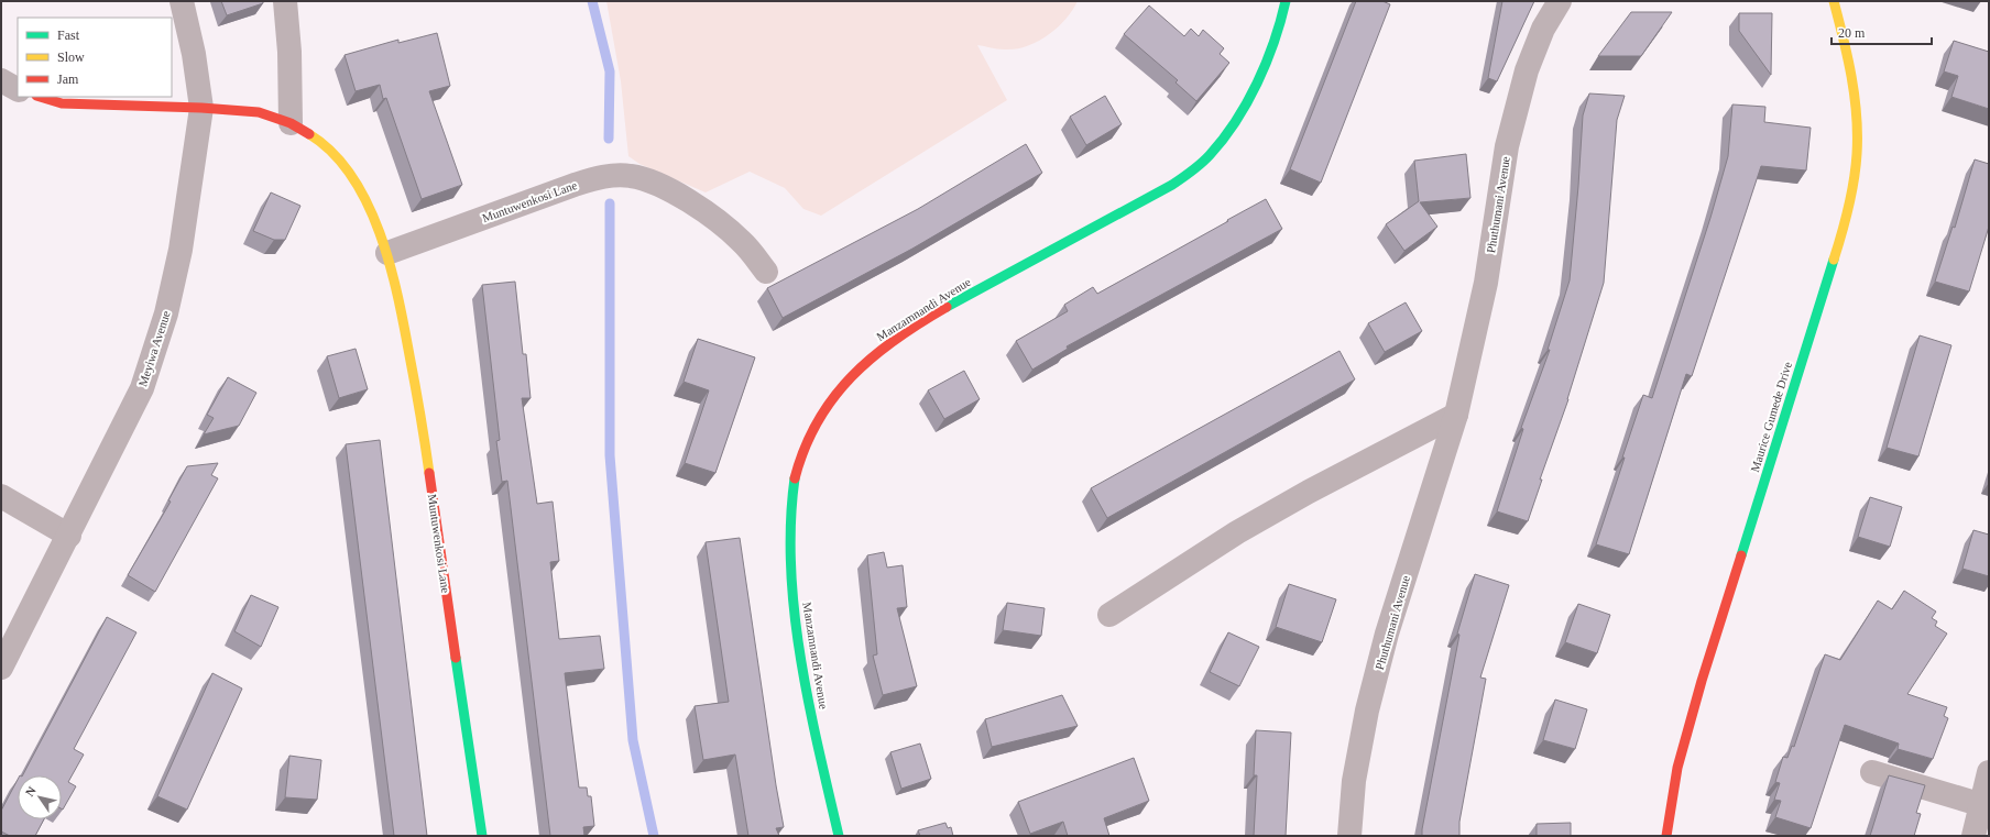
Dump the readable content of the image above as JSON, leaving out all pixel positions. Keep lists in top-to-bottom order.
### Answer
{
  "streets": {
    "street": [
      "Muntuwenkosi Lane",
      "Phuthumani Avenue",
      "Manzamnandi Avenue",
      "Meyiwa Avenue",
      "Maurice Gumede Drive"
    ]
  },
  "crossings": [
    ["Muntuwenkosi Lane", "Meyiwa Avenue"]
  ],
  "legend": ["Fast", "Slow", "Jam"],
  "scale_bar": "20 m",
  "north": "top left"
}
